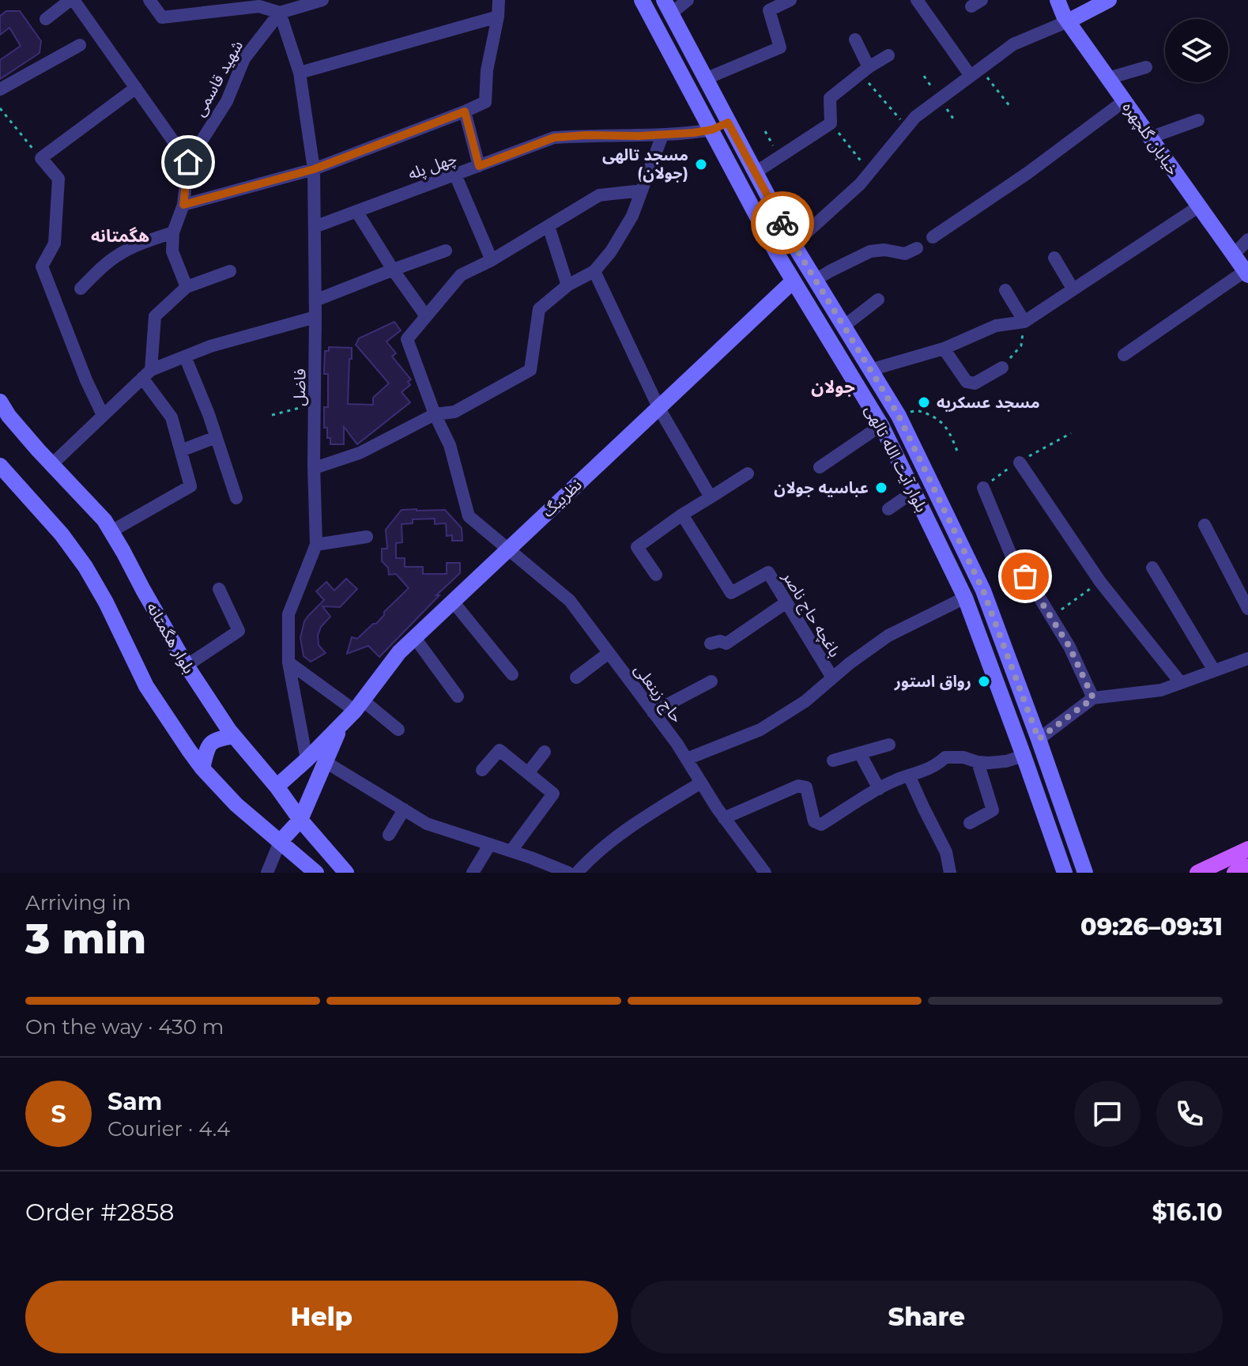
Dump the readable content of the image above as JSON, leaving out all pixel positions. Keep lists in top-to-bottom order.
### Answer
{
  "streets": {
    "main road": [
      "خیابان گلچهره",
      "بلوار آیت الله تالهی",
      "نظربیگ",
      "بلوار هگمتانه"
    ],
    "street": [
      "شهید قاسمی",
      "چهل پله",
      "فاضل",
      "باغچه حاج ناصر",
      "حاج زینعلی"
    ]
  },
  "crossings": [
    ["شهید قاسمی", "فاضل"],
    ["چهل پله", "فاضل"],
    ["چهل پله", "بلوار آیت الله تالهی"],
    ["فاضل", "نظربیگ"],
    ["بلوار آیت الله تالهی", "نظربیگ"],
    ["نظربیگ", "بلوار هگمتانه"],
    ["نظربیگ", "حاج زینعلی"]
  ],
  "districts": ["هگمتانه", "جولان"],
  "places": [
    "مسجد تالهی (جولان)",
    "مسجد عسکریه",
    "عباسیه جولان",
    "رواق استور"
  ],
  "page": {
    "heading": ["3 min", "Arriving in", "09:26–09:31"],
    "panel": [
      "Sam",
      "Courier · 4.4",
      "Order #2858",
      "$16.10"
    ],
    "bar": "On the way · 430 m",
    "round": "S",
    "buttons": ["Help", "Share"]
  }
}
